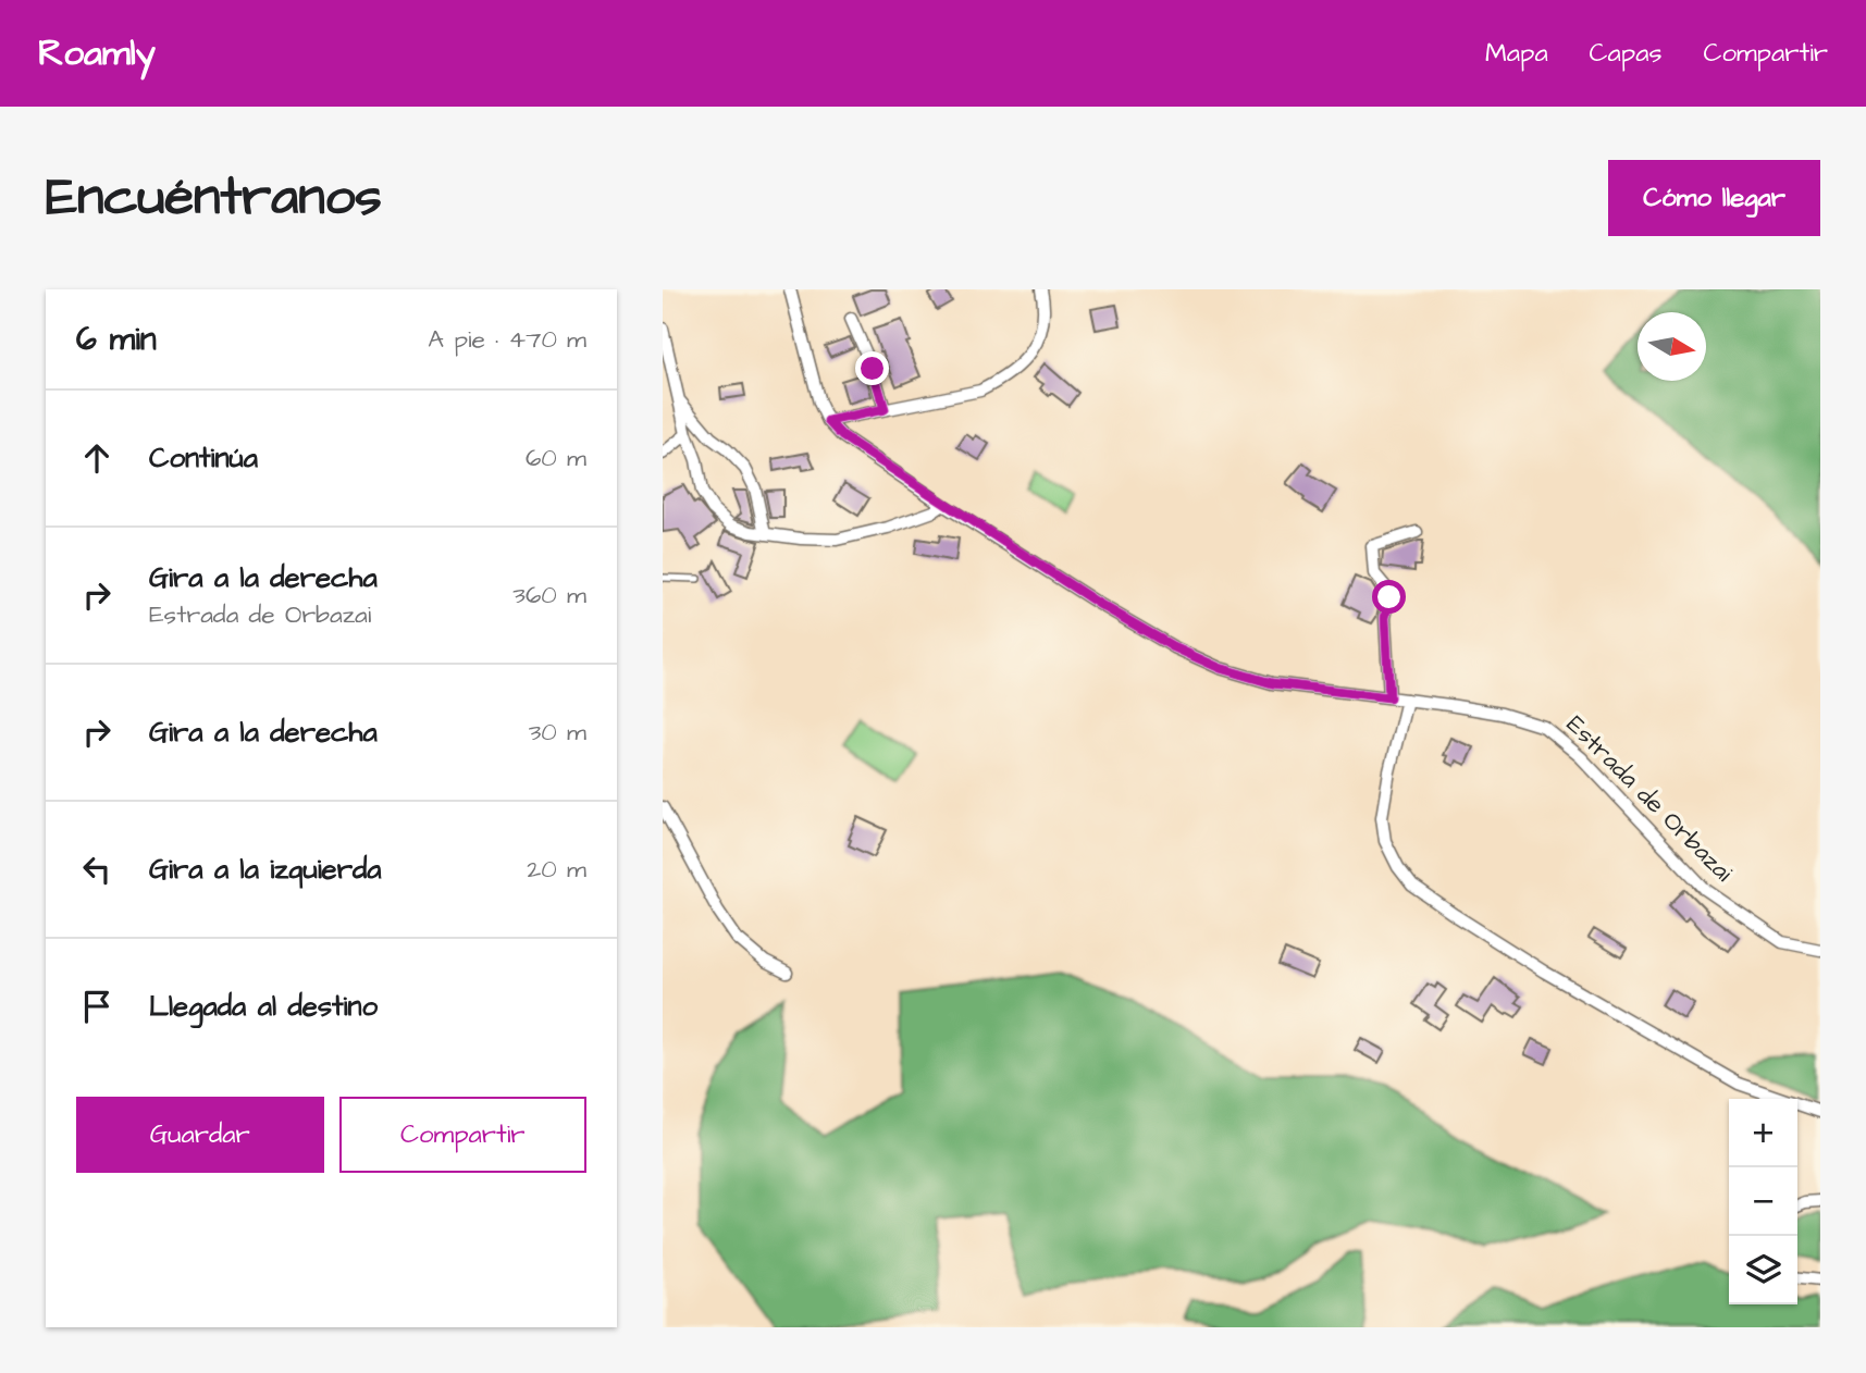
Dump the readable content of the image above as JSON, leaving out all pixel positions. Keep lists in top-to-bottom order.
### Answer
{
  "streets": {
    "street": ["Estrada de Orbazai"]
  },
  "north": "right",
  "page": {
    "header": "Roamly",
    "nav": ["Mapa", "Capas", "Compartir"],
    "buttons": [
      "Cómo llegar",
      ["Guardar", "Compartir"]
    ],
    "title": "Encuéntranos",
    "heading": ["6 min", "A pie · 470 m"],
    "list": [
      ["Continúa", "60 m"],
      ["Gira a la derecha", "Estrada de Orbazai", "360 m"],
      ["Gira a la derecha", "30 m"],
      ["Gira a la izquierda", "20 m"],
      "Llegada al destino"
    ],
    "map_buttons": ["+", "−"]
  }
}
